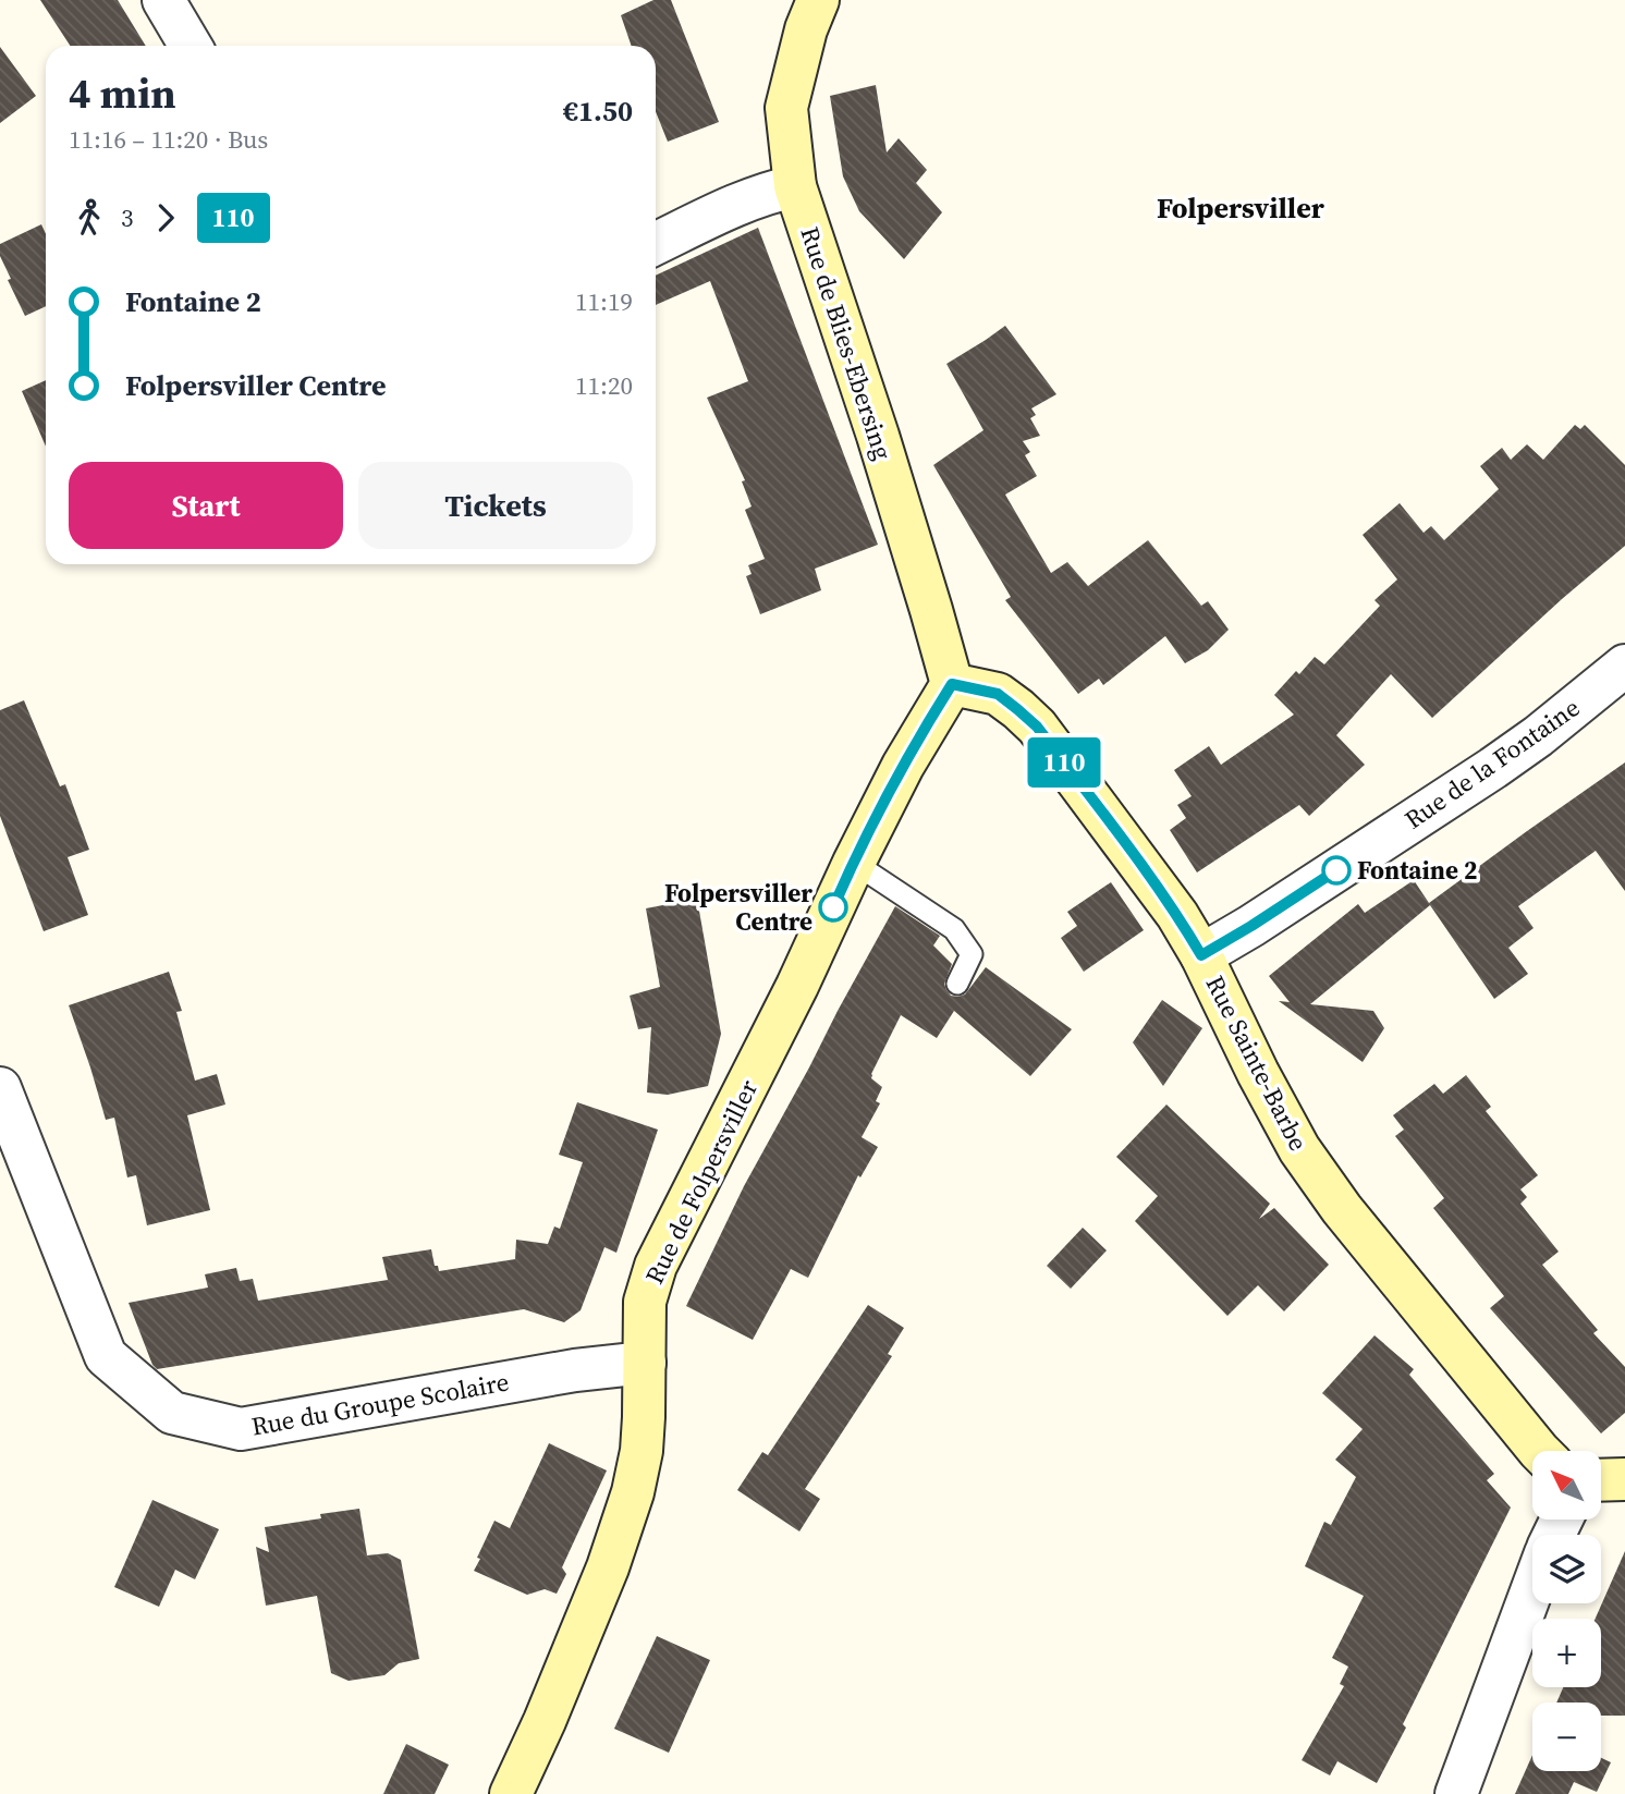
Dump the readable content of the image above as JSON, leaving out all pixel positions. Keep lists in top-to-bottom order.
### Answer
{
  "streets": {
    "street": [
      "Rue de Blies-Ebersing",
      "Rue de la Fontaine",
      "Rue Sainte-Barbe",
      "Rue de Folpersviller",
      "Rue du Groupe Scolaire"
    ]
  },
  "crossings": [
    ["Rue de Blies-Ebersing", "Rue Sainte-Barbe"],
    ["Rue de Blies-Ebersing", "Rue de Folpersviller"],
    ["Rue de la Fontaine", "Rue Sainte-Barbe"],
    ["Rue Sainte-Barbe", "Rue de Folpersviller"],
    ["Rue de Folpersviller", "Rue du Groupe Scolaire"]
  ],
  "districts": ["Folpersviller"],
  "places": ["Fontaine 2", "Folpersviller Centre"],
  "lines": ["bus line 110"],
  "north": "top left",
  "page": {
    "on_map": "110",
    "heading": ["4 min", "11:16 – 11:20 · Bus", "€1.50"],
    "legs": ["3", "110"],
    "list": [
      {
        "name": "Fontaine 2",
        "value": "11:19"
      },
      {
        "name": "Folpersviller Centre",
        "value": "11:20"
      }
    ],
    "buttons": ["Start", "Tickets"],
    "map_buttons": ["+", "−"]
  }
}
